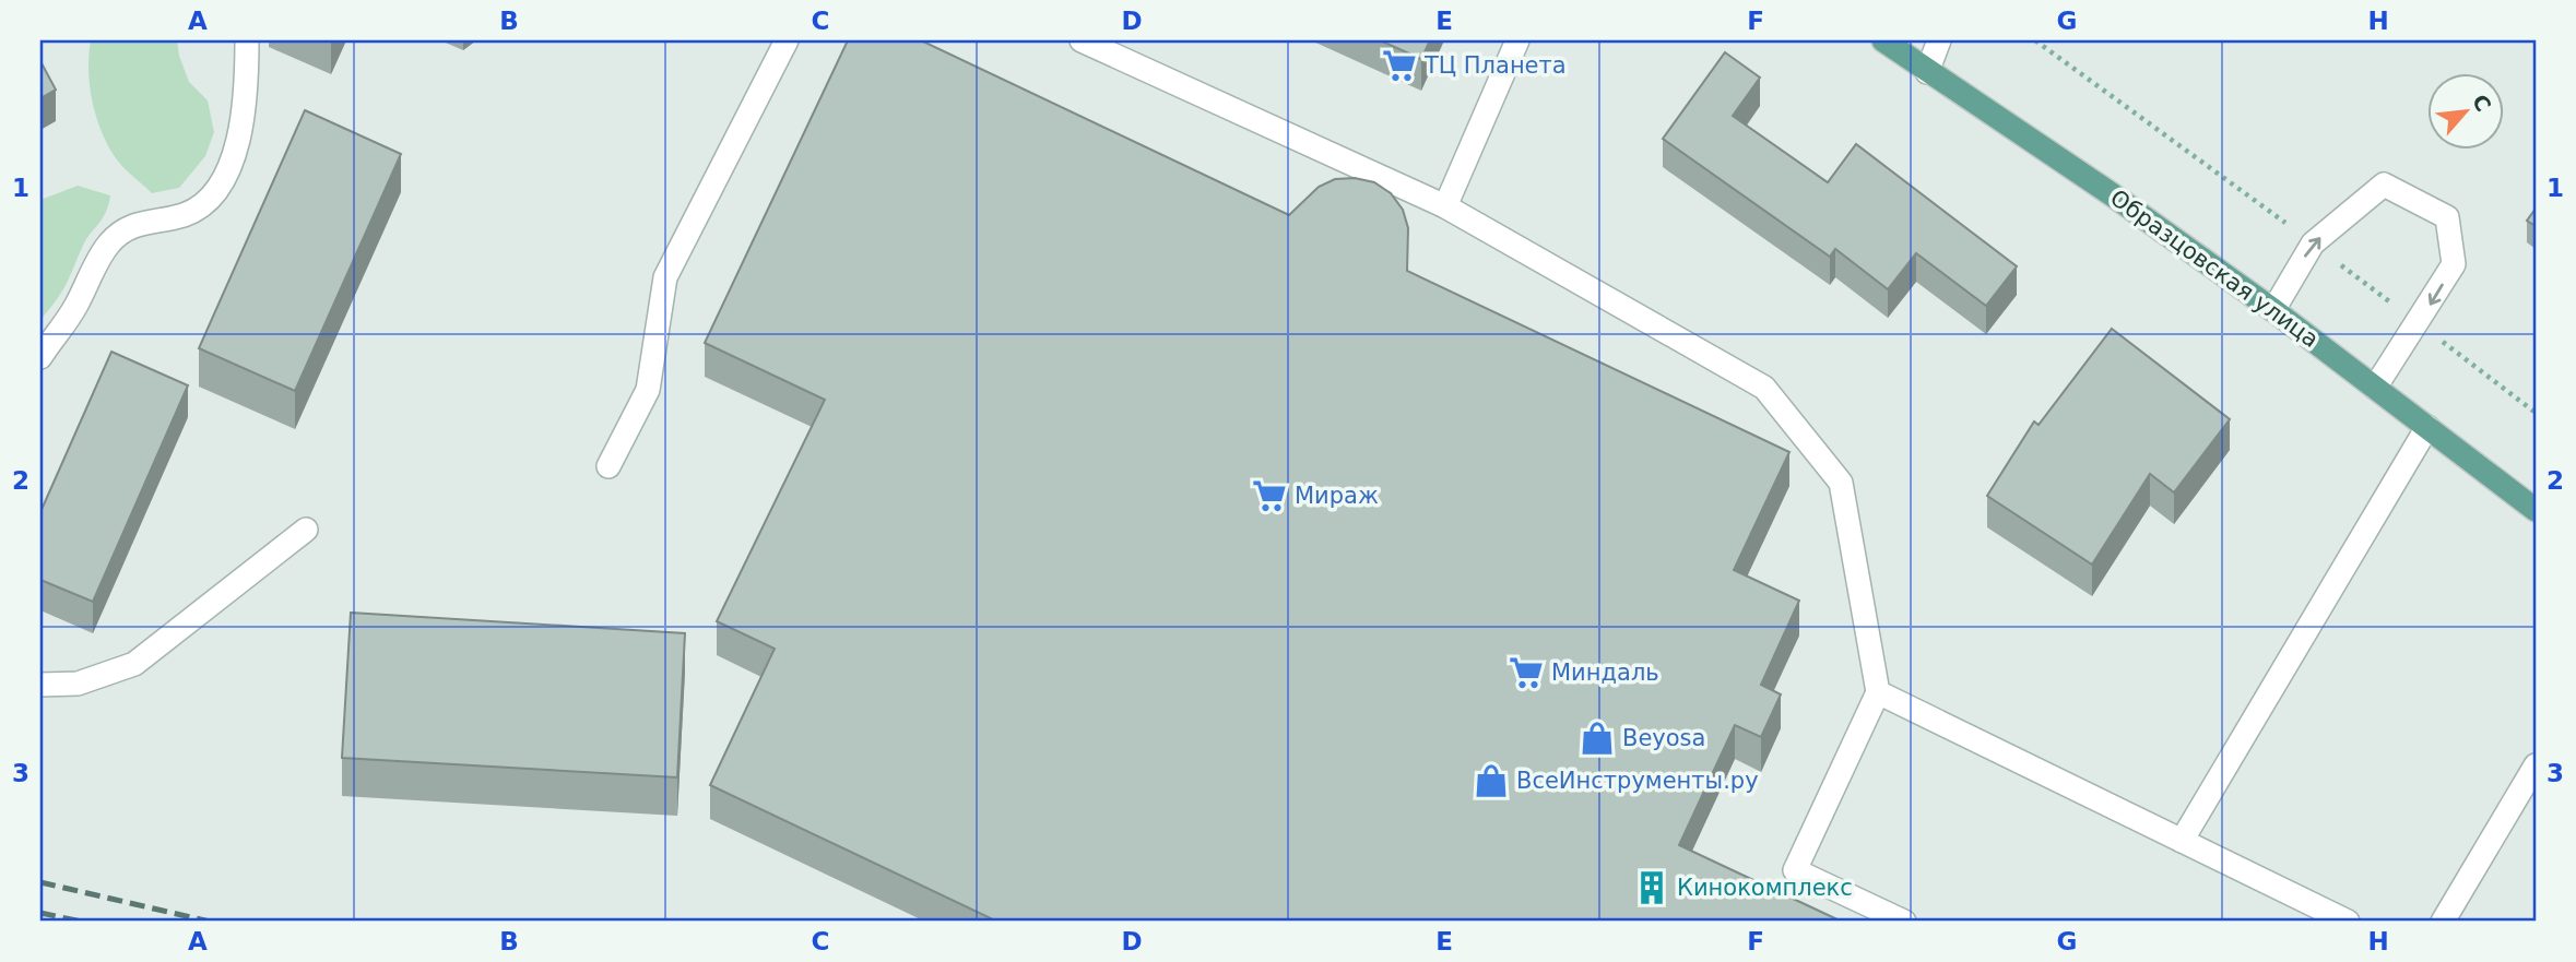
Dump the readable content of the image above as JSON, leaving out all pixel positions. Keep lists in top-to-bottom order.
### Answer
{
  "streets": {
    "main road": ["Образцовская улица"]
  },
  "places": {
    "supermarket": ["ТЦ Планета", "Мираж", "Миндаль"],
    "shop": ["Beyosa", "ВсеИнструменты.ру"],
    "building": ["Кинокомплекс"]
  },
  "north": "top right",
  "grid": {
    "columns": [
      "A",
      "B",
      "C",
      "D",
      "E",
      "F",
      "G",
      "H"
    ],
    "rows": ["1", "2", "3"]
  }
}
